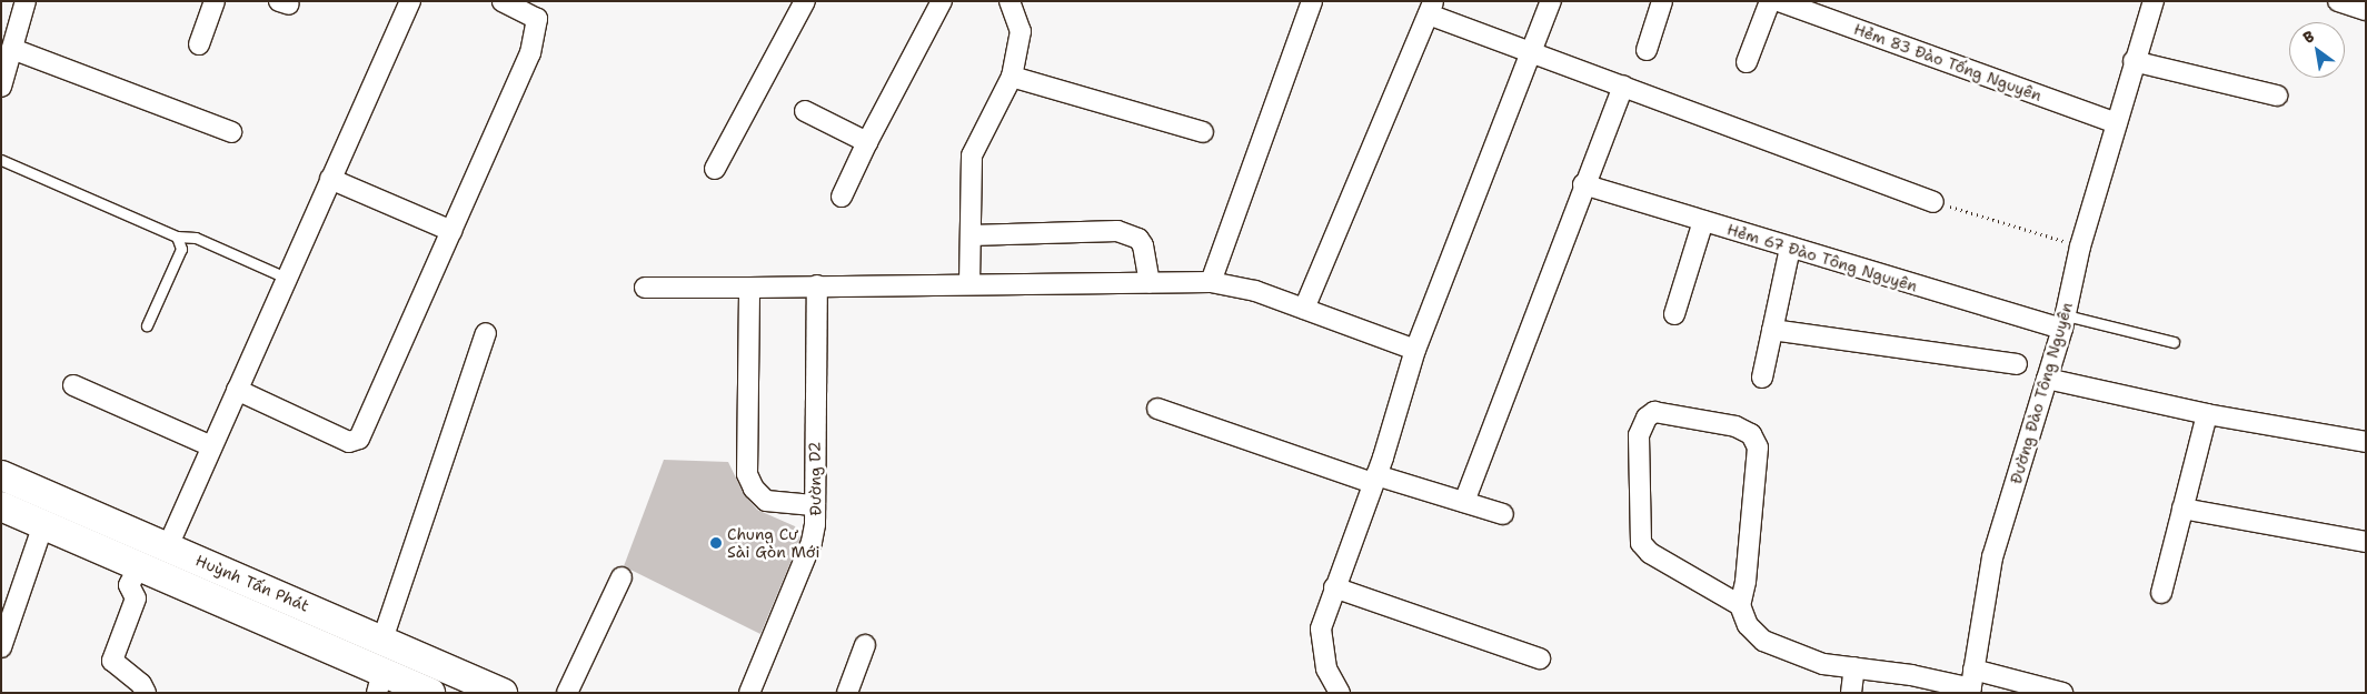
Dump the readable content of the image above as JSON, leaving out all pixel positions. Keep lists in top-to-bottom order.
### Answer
{
  "streets": {
    "main road": ["Huỳnh Tấn Phát"],
    "street": [
      "Hẻm 83 Đào Tống Nguyên",
      "Hẻm 67 Đào Tông Nguyên",
      "Đường Đào Tông Nguyên",
      "Đường D2"
    ]
  },
  "crossings": [
    ["Hẻm 83 Đào Tống Nguyên", "Đường Đào Tông Nguyên"],
    ["Hẻm 67 Đào Tông Nguyên", "Đường Đào Tông Nguyên"]
  ],
  "places": ["Chung Cư Sài Gòn Mới"],
  "north": "top left"
}
